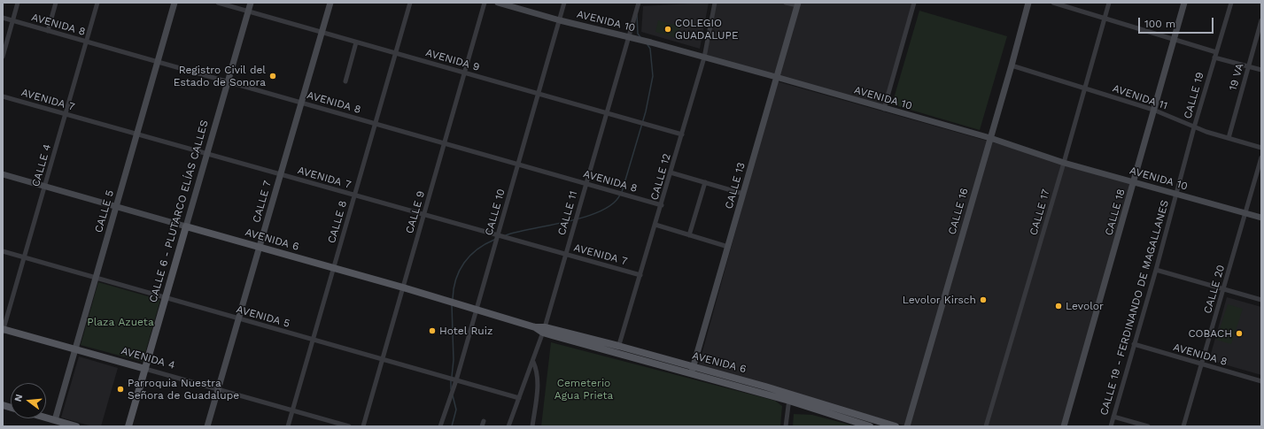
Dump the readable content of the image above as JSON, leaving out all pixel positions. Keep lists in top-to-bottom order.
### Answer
{
  "streets": {
    "main road": ["CALLE 6 - PLUTARCO ELÍAS CALLES", "AVENIDA 6", "AVENIDA 4"],
    "street": [
      "AVENIDA 10",
      "AVENIDA 8",
      "AVENIDA 9",
      "19 VA",
      "CALLE 19",
      "AVENIDA 11",
      "AVENIDA 7",
      "CALLE 4",
      "CALLE 12",
      "CALLE 13",
      "CALLE 7",
      "CALLE 5",
      "CALLE 16",
      "CALLE 9",
      "CALLE 10",
      "CALLE 17",
      "CALLE 18",
      "CALLE 11",
      "CALLE 8",
      "CALLE 20",
      "CALLE 19 - FERDINANDO DE MAGALLANES",
      "AVENIDA 5"
    ]
  },
  "crossings": [
    ["AVENIDA 10", "CALLE 19"],
    ["AVENIDA 10", "CALLE 12"],
    ["AVENIDA 10", "CALLE 13"],
    ["AVENIDA 10", "CALLE 16"],
    ["AVENIDA 10", "CALLE 10"],
    ["AVENIDA 10", "CALLE 17"],
    ["AVENIDA 10", "CALLE 18"],
    ["AVENIDA 10", "CALLE 11"],
    ["AVENIDA 10", "CALLE 20"],
    ["AVENIDA 10", "CALLE 19 - FERDINANDO DE MAGALLANES"],
    ["AVENIDA 8", "CALLE 4"],
    ["AVENIDA 8", "CALLE 12"],
    ["AVENIDA 8", "CALLE 7"],
    ["AVENIDA 8", "CALLE 5"],
    ["AVENIDA 8", "CALLE 6 - PLUTARCO ELÍAS CALLES"],
    ["AVENIDA 8", "CALLE 9"],
    ["AVENIDA 8", "CALLE 10"],
    ["AVENIDA 8", "CALLE 11"],
    ["AVENIDA 8", "CALLE 8"],
    ["AVENIDA 8", "CALLE 20"],
    ["AVENIDA 8", "CALLE 19 - FERDINANDO DE MAGALLANES"],
    ["AVENIDA 9", "CALLE 12"],
    ["AVENIDA 9", "CALLE 7"],
    ["AVENIDA 9", "CALLE 6 - PLUTARCO ELÍAS CALLES"],
    ["AVENIDA 9", "CALLE 9"],
    ["AVENIDA 9", "CALLE 10"],
    ["AVENIDA 9", "CALLE 11"],
    ["AVENIDA 9", "CALLE 8"],
    ["19 VA", "AVENIDA 11"],
    ["CALLE 19", "AVENIDA 11"],
    ["CALLE 19", "CALLE 19 - FERDINANDO DE MAGALLANES"],
    ["AVENIDA 11", "CALLE 16"],
    ["AVENIDA 11", "CALLE 17"],
    ["AVENIDA 11", "CALLE 18"],
    ["AVENIDA 7", "CALLE 4"],
    ["AVENIDA 7", "CALLE 12"],
    ["AVENIDA 7", "CALLE 7"],
    ["AVENIDA 7", "CALLE 5"],
    ["AVENIDA 7", "CALLE 6 - PLUTARCO ELÍAS CALLES"],
    ["AVENIDA 7", "CALLE 9"],
    ["AVENIDA 7", "CALLE 10"],
    ["AVENIDA 7", "CALLE 11"],
    ["AVENIDA 7", "CALLE 8"],
    ["CALLE 4", "AVENIDA 6"],
    ["CALLE 4", "AVENIDA 5"],
    ["CALLE 4", "AVENIDA 4"],
    ["CALLE 12", "AVENIDA 6"],
    ["CALLE 13", "AVENIDA 6"],
    ["CALLE 7", "AVENIDA 6"],
    ["CALLE 7", "AVENIDA 5"],
    ["CALLE 7", "AVENIDA 4"],
    ["CALLE 5", "AVENIDA 6"],
    ["CALLE 5", "AVENIDA 5"],
    ["CALLE 5", "AVENIDA 4"],
    ["CALLE 6 - PLUTARCO ELÍAS CALLES", "AVENIDA 6"],
    ["CALLE 6 - PLUTARCO ELÍAS CALLES", "AVENIDA 5"],
    ["CALLE 6 - PLUTARCO ELÍAS CALLES", "AVENIDA 4"],
    ["CALLE 9", "AVENIDA 6"],
    ["CALLE 9", "AVENIDA 5"],
    ["CALLE 10", "AVENIDA 6"],
    ["CALLE 10", "AVENIDA 5"],
    ["CALLE 11", "AVENIDA 6"],
    ["CALLE 11", "AVENIDA 5"],
    ["CALLE 8", "AVENIDA 6"],
    ["CALLE 8", "AVENIDA 5"],
    ["CALLE 8", "AVENIDA 4"]
  ],
  "parks": ["Plaza Azueta", "Cemeterio Agua Prieta"],
  "places": [
    "COLEGIO GUADALUPE",
    "Registro Civil del Estado de Sonora",
    "Levolor Kirsch",
    "Levolor",
    "Hotel Ruiz",
    "COBACH",
    "Parroquia Nuestra Señora de Guadalupe"
  ],
  "scale_bar": "100 m",
  "north": "left"
}
